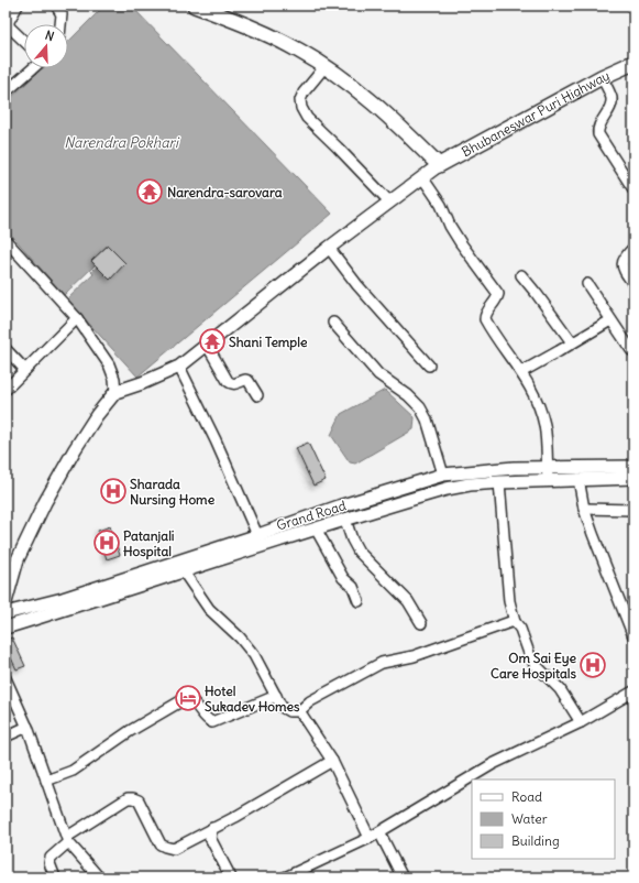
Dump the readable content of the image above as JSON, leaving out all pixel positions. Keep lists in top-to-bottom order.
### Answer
{
  "streets": {
    "highway": ["Bhubaneswar Puri Highway"],
    "main road": ["Grand Road"]
  },
  "water": ["Narendra Pokhari"],
  "places": {
    "temple": ["Narendra-sarovara", "Shani Temple"],
    "hospital": ["Sharada Nursing Home", "Patanjali Hospital", "Om Sai Eye Care Hospitals"],
    "hotel": ["Hotel Sukadev Homes"]
  },
  "legend": ["Road", "Water", "Building"],
  "north": "top"
}
